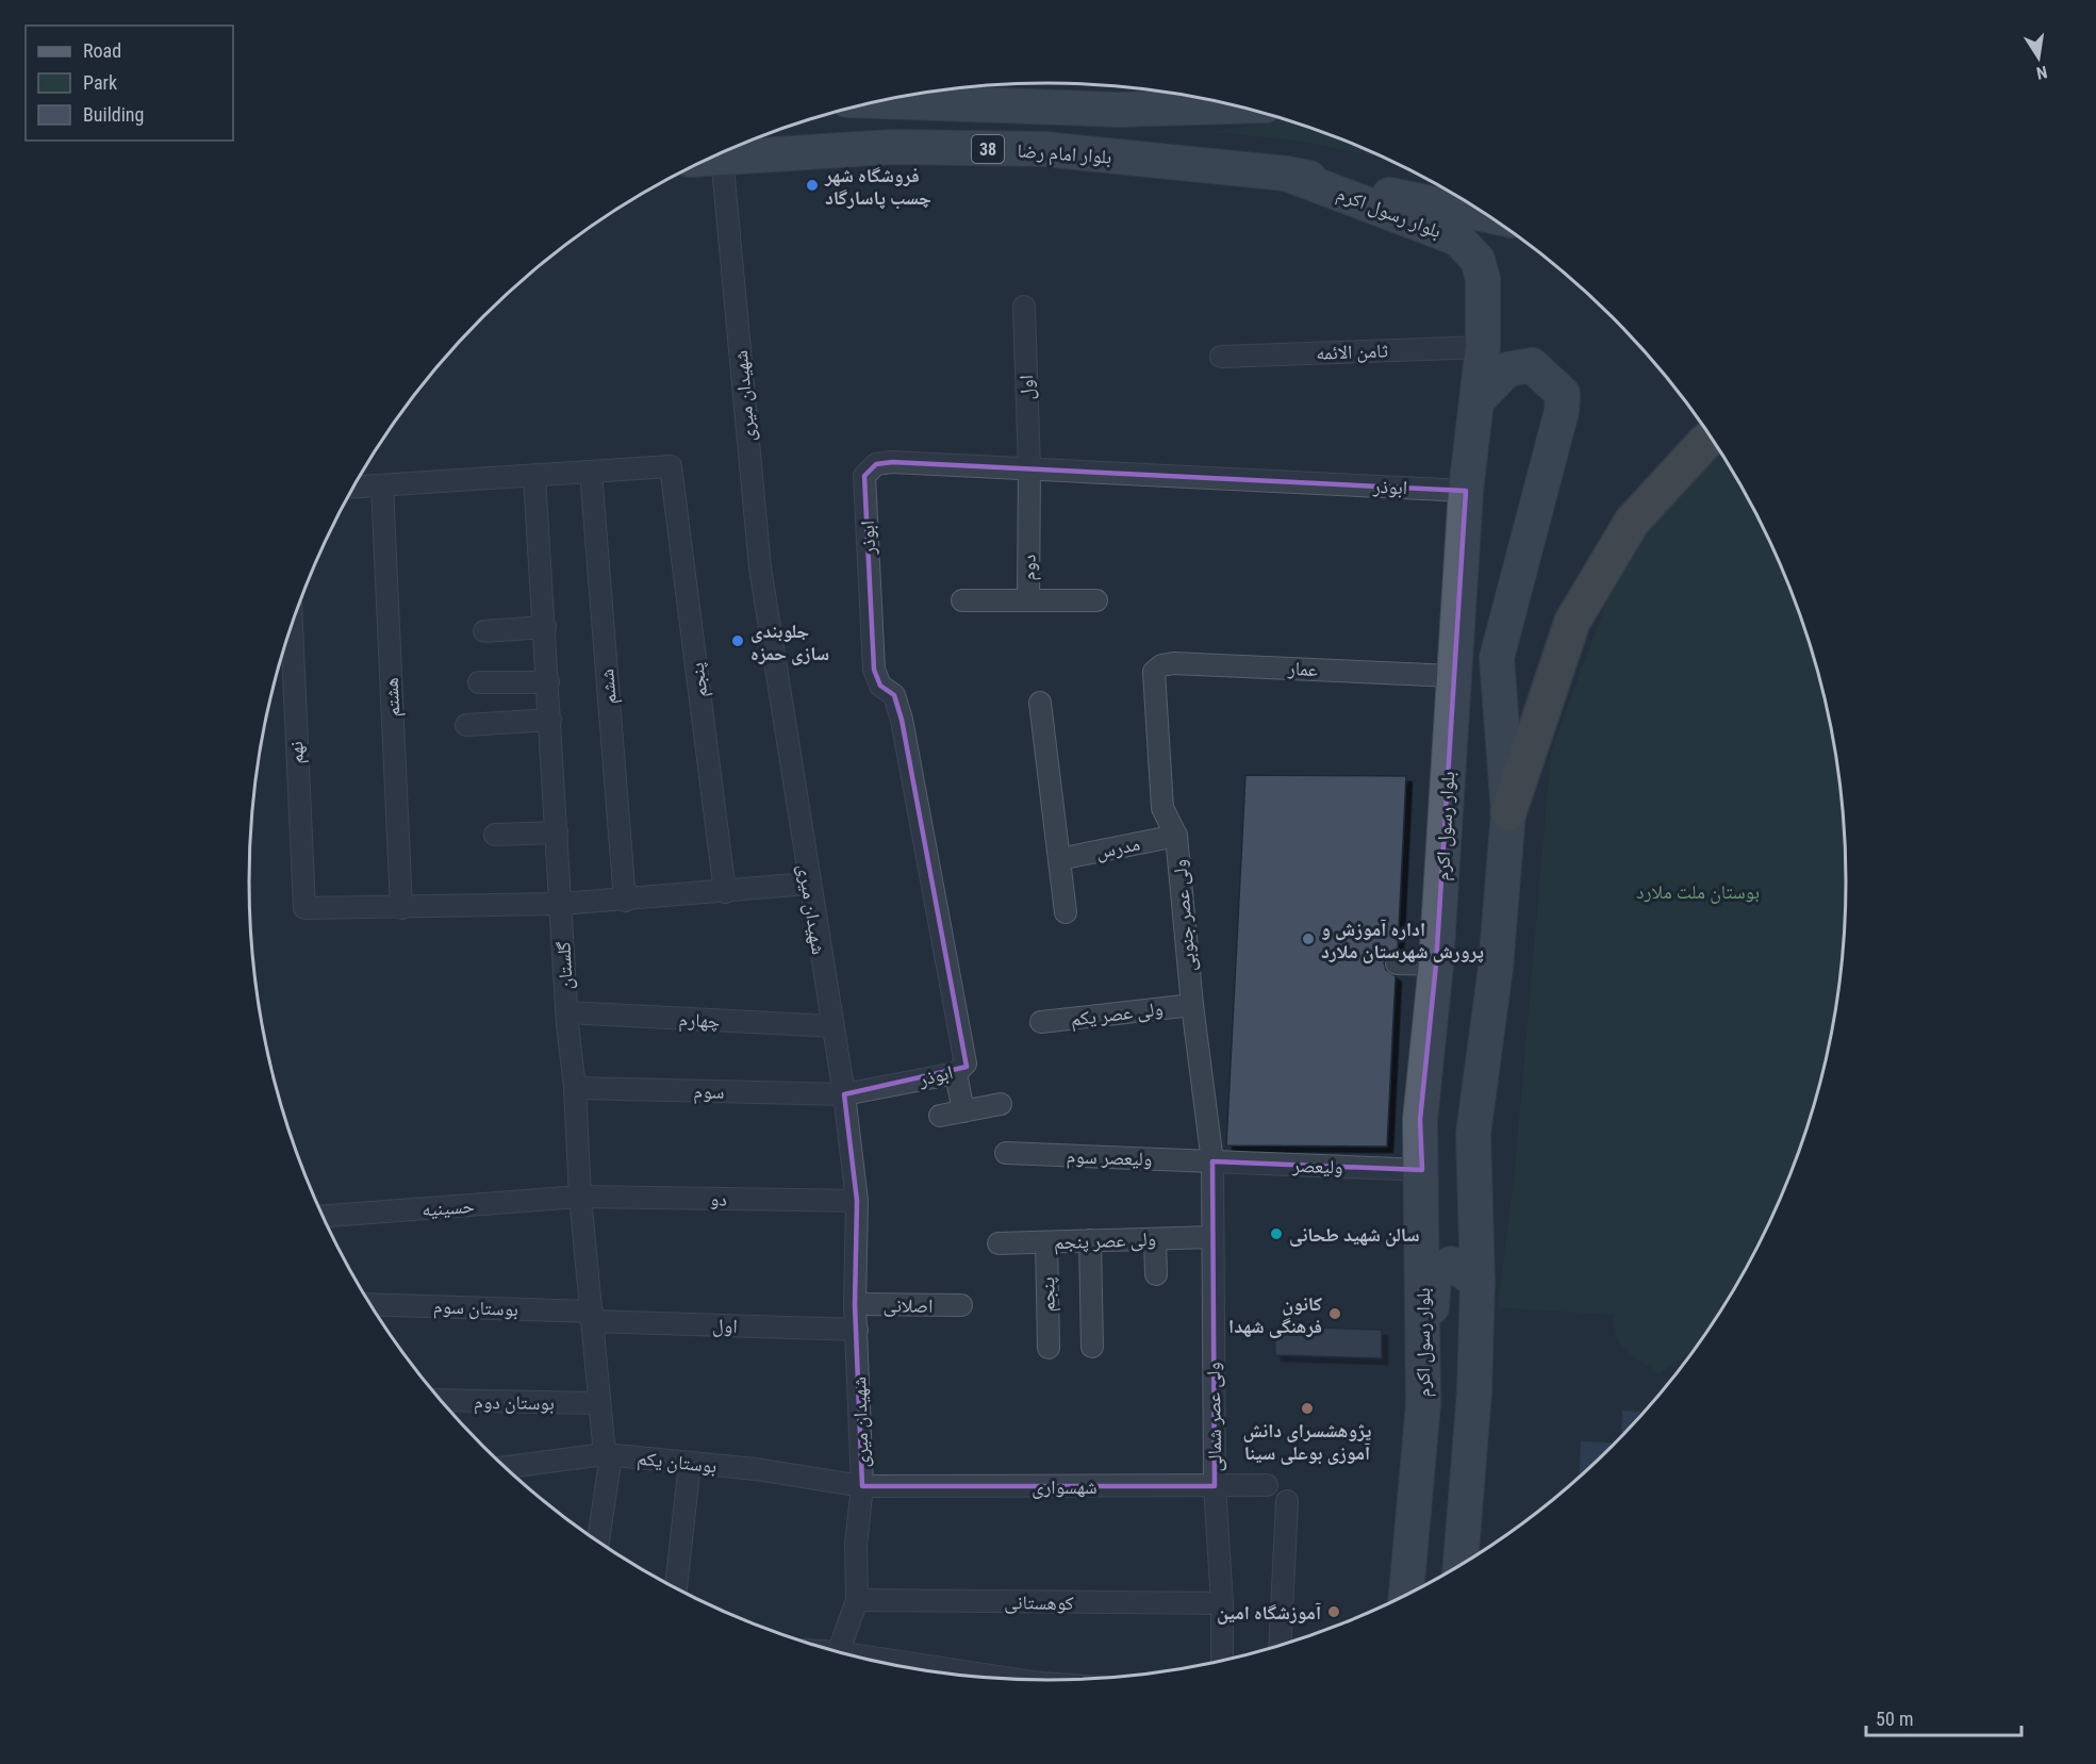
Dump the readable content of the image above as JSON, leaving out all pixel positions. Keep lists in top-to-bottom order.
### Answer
{
  "streets": {
    "main road": ["38", "بلوار امام رضا", "بلوار رسول اکرم"],
    "street": [
      "ثامن الائمه",
      "اول",
      "شهیدان میری",
      "ابوذر",
      "دوم",
      "عمار",
      "پنجم",
      "ششم",
      "هشتم",
      "نهم",
      "مدرس",
      "ولی عصر جنوبی",
      "گلستان",
      "ولی عصر یکم",
      "چهارم",
      "سوم",
      "ولیعصر سوم",
      "ولیعصر",
      "دو",
      "حسینیه",
      "ولی عصر پنجم",
      "اصلانی",
      "بوستان سوم",
      "بوستان دوم",
      "ولی عصر شمالی",
      "بوستان یکم",
      "شهسواری",
      "کوهستانی"
    ]
  },
  "crossings": [
    ["38", "بلوار امام رضا"],
    ["38", "بلوار رسول اکرم"],
    ["بلوار امام رضا", "بلوار رسول اکرم"],
    ["بلوار رسول اکرم", "ثامن الائمه"],
    ["بلوار رسول اکرم", "ابوذر"],
    ["بلوار رسول اکرم", "عمار"],
    ["بلوار رسول اکرم", "ولیعصر"],
    ["اول", "شهیدان میری"],
    ["اول", "ابوذر"],
    ["اول", "دوم"],
    ["اول", "گلستان"],
    ["اول", "بوستان سوم"],
    ["شهیدان میری", "ابوذر"],
    ["شهیدان میری", "چهارم"],
    ["شهیدان میری", "سوم"],
    ["شهیدان میری", "دو"],
    ["شهیدان میری", "اصلانی"],
    ["شهیدان میری", "بوستان یکم"],
    ["شهیدان میری", "شهسواری"],
    ["شهیدان میری", "کوهستانی"],
    ["ابوذر", "دوم"],
    ["ابوذر", "سوم"],
    ["عمار", "ولی عصر جنوبی"],
    ["پنجم", "ششم"],
    ["پنجم", "ولی عصر پنجم"],
    ["هشتم", "نهم"],
    ["مدرس", "ولی عصر جنوبی"],
    ["ولی عصر جنوبی", "ولی عصر یکم"],
    ["ولی عصر جنوبی", "ولیعصر سوم"],
    ["ولی عصر جنوبی", "ولیعصر"],
    ["ولی عصر جنوبی", "ولی عصر شمالی"],
    ["گلستان", "چهارم"],
    ["گلستان", "سوم"],
    ["گلستان", "دو"],
    ["گلستان", "حسینیه"],
    ["گلستان", "بوستان سوم"],
    ["گلستان", "بوستان دوم"],
    ["گلستان", "بوستان یکم"],
    ["ولیعصر سوم", "ولیعصر"],
    ["ولیعصر سوم", "ولی عصر شمالی"],
    ["ولیعصر", "ولی عصر شمالی"],
    ["دو", "حسینیه"],
    ["ولی عصر پنجم", "ولی عصر شمالی"],
    ["ولی عصر شمالی", "شهسواری"],
    ["ولی عصر شمالی", "کوهستانی"],
    ["بوستان یکم", "شهسواری"]
  ],
  "parks": ["بوستان ملت ملارد"],
  "places": [
    "فروشگاه شهر چسب پاسارگاد",
    "جلوبندی سازی حمزه",
    "اداره آموزش و پرورش شهرستان ملارد",
    "سالن شهید طحانی",
    "کانون فرهنگی شهدا",
    "پژوهشسرای دانش آموزی بوعلی سینا",
    "آموزشگاه امین"
  ],
  "legend": ["Road", "Park", "Building"],
  "scale_bar": "50 m",
  "north": "bottom"
}
